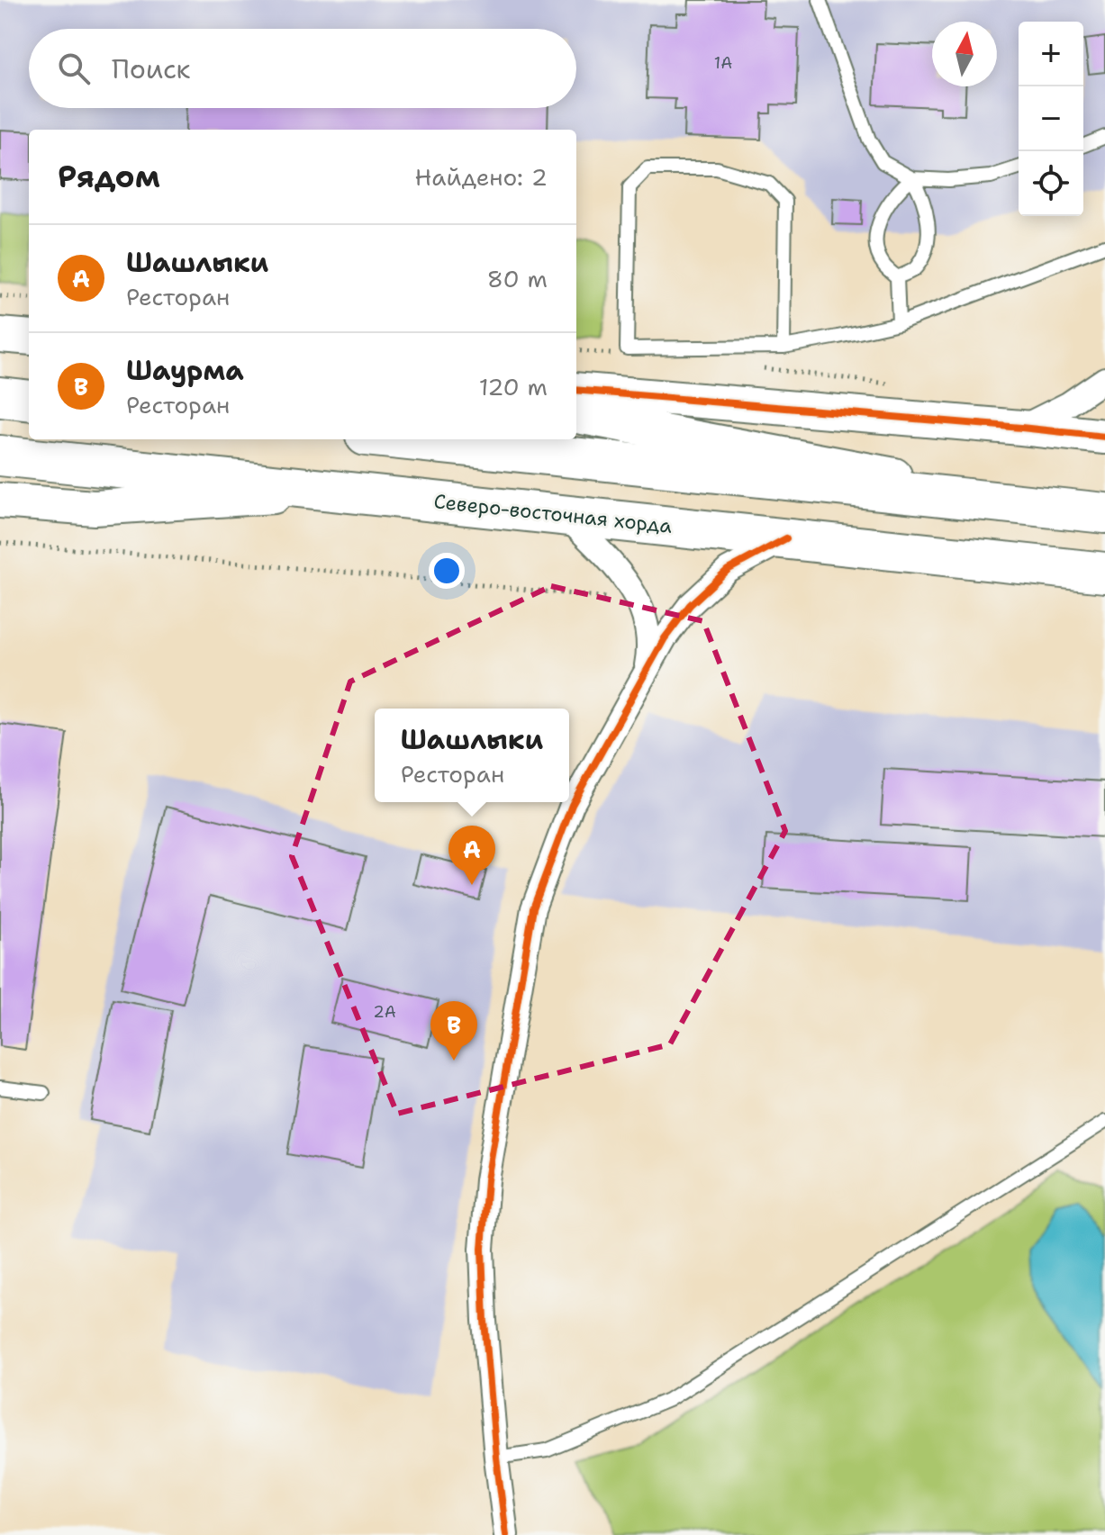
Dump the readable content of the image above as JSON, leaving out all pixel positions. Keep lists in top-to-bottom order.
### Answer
{
  "streets": {
    "highway": ["Северо-восточная хорда"]
  },
  "house_numbers": ["1А", "2А"],
  "north": "top",
  "page": {
    "map_buttons": ["+", "−"],
    "search": "Поиск",
    "heading": ["Рядом", "Найдено: 2"],
    "list": [
      {
        "mark": "A",
        "name": "Шашлыки",
        "note": "Ресторан",
        "value": "80 m"
      },
      {
        "mark": "B",
        "name": "Шаурма",
        "note": "Ресторан",
        "value": "120 m"
      }
    ],
    "popup": ["Шашлыки", "Ресторан"],
    "pins": ["A", "B"]
  }
}
